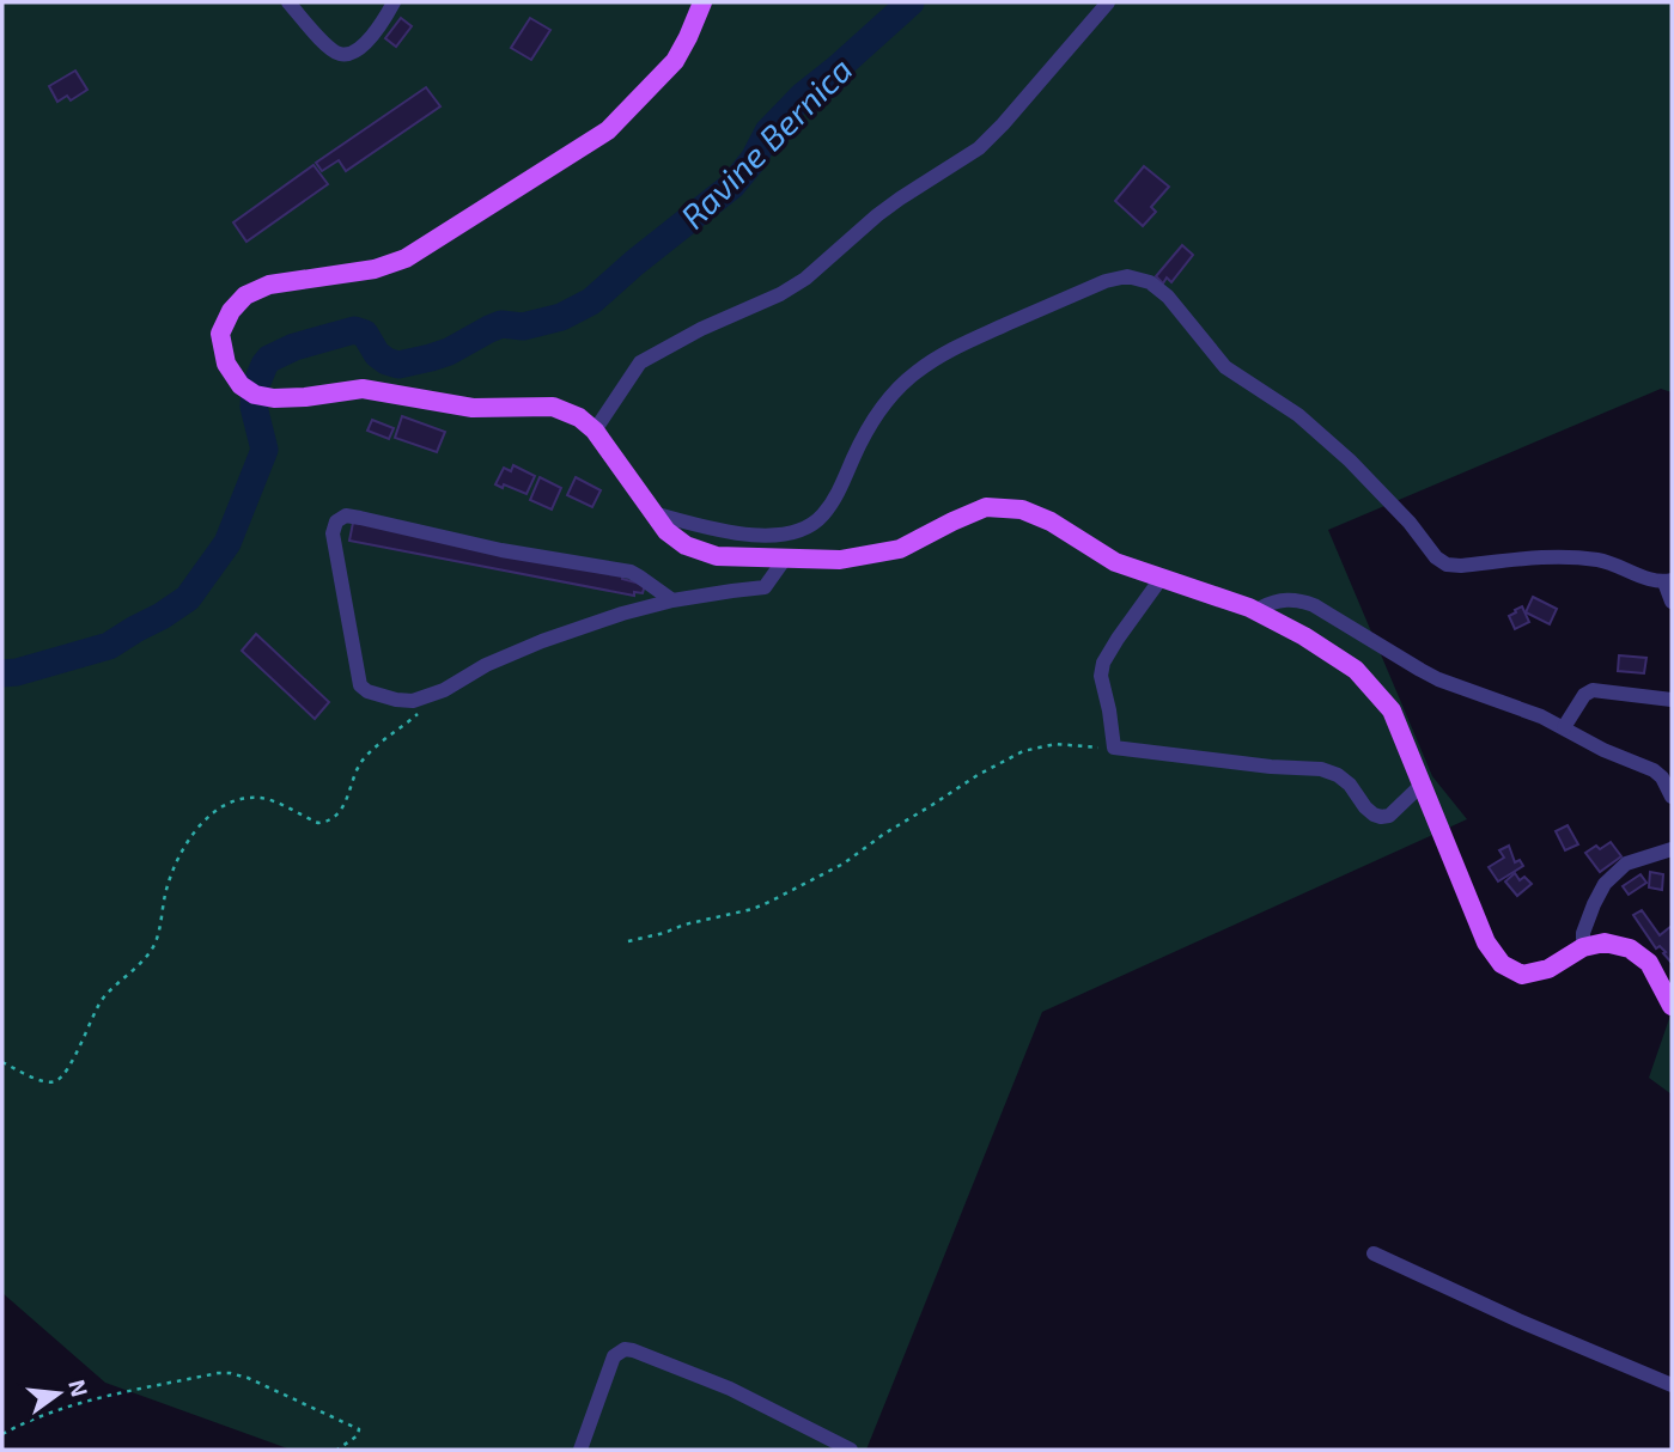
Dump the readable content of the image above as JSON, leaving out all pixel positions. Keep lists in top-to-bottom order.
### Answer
{
  "water": ["Ravine Bernica"],
  "north": "right"
}
